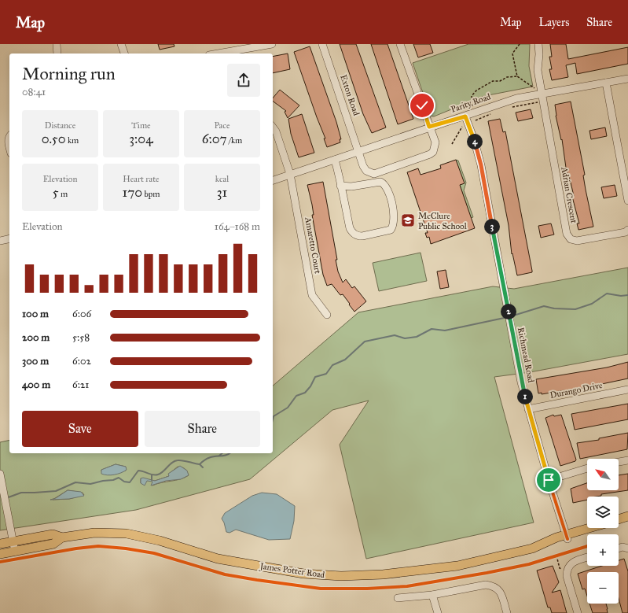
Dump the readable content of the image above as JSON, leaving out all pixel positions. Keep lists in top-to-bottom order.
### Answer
{
  "streets": {
    "main road": ["James Potter Road"],
    "street": [
      "Exton Road",
      "Parity Road",
      "Adrian Crescent",
      "Amaretto Court",
      "Richmead Road",
      "Durango Drive"
    ]
  },
  "crossings": [
    ["Exton Road", "Parity Road"],
    ["Parity Road", "Adrian Crescent"],
    ["Parity Road", "Amaretto Court"],
    ["Parity Road", "Richmead Road"],
    ["Richmead Road", "Durango Drive"],
    ["Richmead Road", "James Potter Road"]
  ],
  "places": {
    "school or university": ["McClure Public School"]
  },
  "north": "top left",
  "page": {
    "header": "Map",
    "nav": ["Map", "Layers", "Share"],
    "heading": ["Morning run", "08:41"],
    "stats": [
      ["Distance", "0.50 km"],
      ["Time", "3:04"],
      ["Pace", "6:07 /km"],
      ["Elevation", "5 m"],
      ["Heart rate", "170 bpm"],
      ["kcal", "31"]
    ],
    "pins": [
      "4",
      "3",
      "2",
      "1"
    ],
    "chart": ["Elevation", "164–168 m"],
    "list": [
      {
        "name": "100 m",
        "note": "6:06"
      },
      {
        "name": "200 m",
        "note": "5:58"
      },
      {
        "name": "300 m",
        "note": "6:02"
      },
      {
        "name": "400 m",
        "note": "6:21"
      }
    ],
    "buttons": ["Save", "Share"],
    "map_buttons": ["+", "−"]
  }
}
